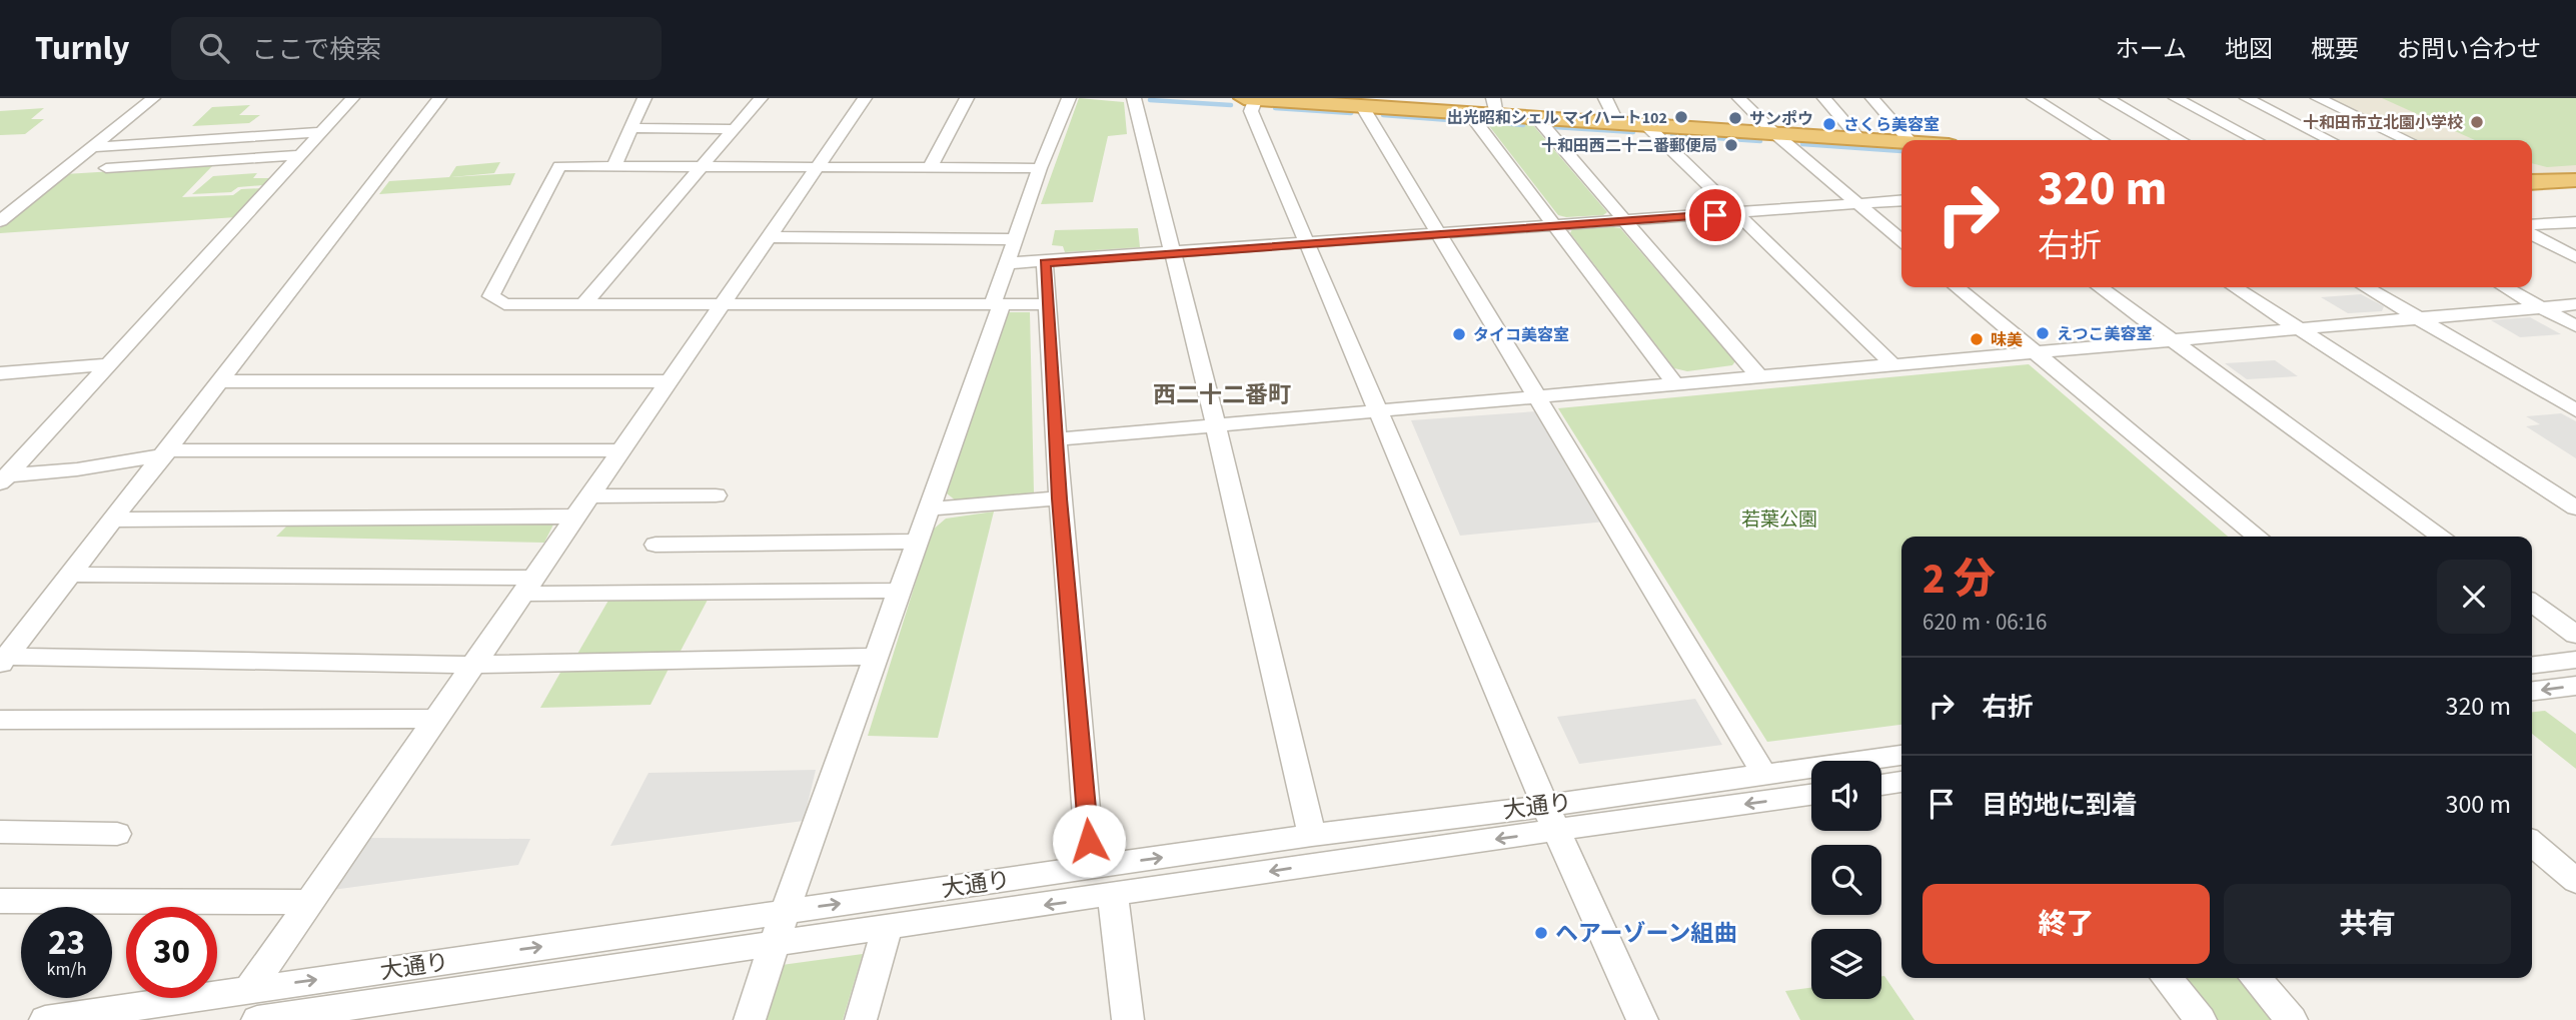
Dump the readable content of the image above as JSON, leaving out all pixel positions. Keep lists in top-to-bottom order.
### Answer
{
  "streets": {
    "street": ["大通り"]
  },
  "districts": ["西二十二番町"],
  "parks": ["若葉公園"],
  "places": [
    "出光昭和シェル マイハート102",
    "サンポウ",
    "十和田市立北園小学校",
    "さくら美容室",
    "十和田西二十二番郵便局",
    "えつこ美容室",
    "タイコ美容室",
    "味美",
    "ヘアーゾーン組曲"
  ],
  "page": {
    "header": "Turnly",
    "search": "ここで検索",
    "nav": [
      "ホーム",
      "地図",
      "概要",
      "お問い合わせ"
    ],
    "turn": ["320 m", "右折"],
    "heading": ["2 分", "620 m · 06:16"],
    "list": [
      {
        "name": "右折",
        "value": "320 m"
      },
      {
        "name": "目的地に到着",
        "value": "300 m"
      }
    ],
    "buttons": ["終了", "共有"],
    "speed": "23 km/h",
    "limit": "30"
  }
}
